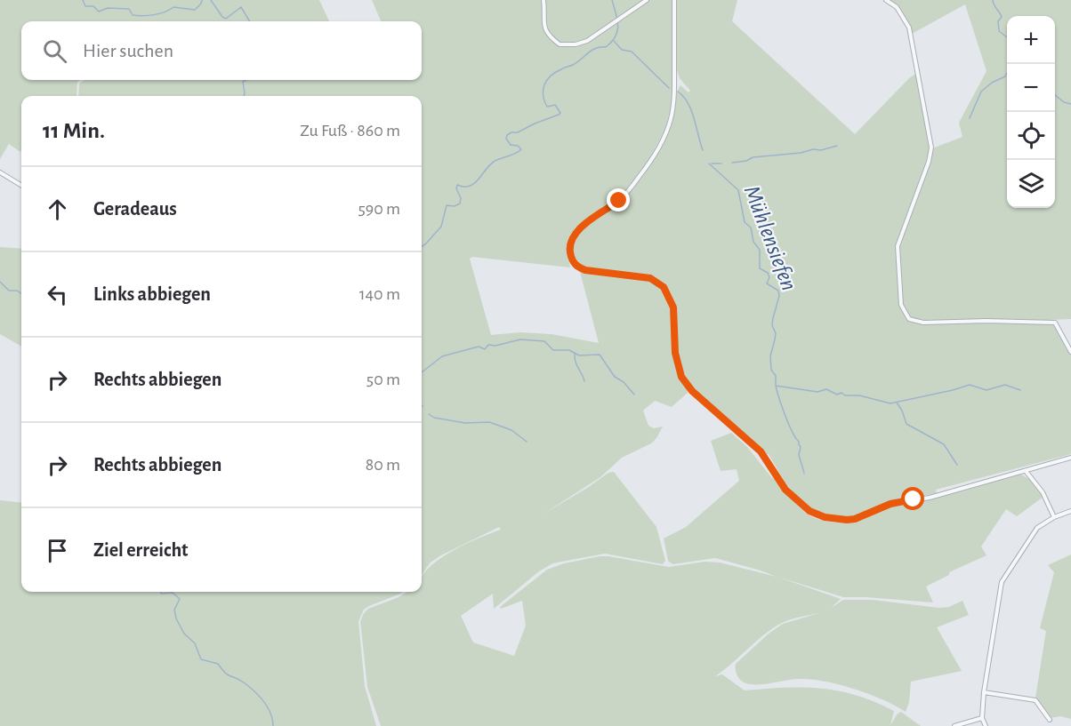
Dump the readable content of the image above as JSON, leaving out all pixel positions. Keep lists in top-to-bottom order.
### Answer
{
  "water": ["Mühlensiefen"],
  "page": {
    "map_buttons": ["+", "−"],
    "search": "Hier suchen",
    "heading": ["11 Min.", "Zu Fuß · 860 m"],
    "list": [
      ["Geradeaus", "590 m"],
      ["Links abbiegen", "140 m"],
      ["Rechts abbiegen", "50 m"],
      ["Rechts abbiegen", "80 m"],
      "Ziel erreicht"
    ]
  }
}
